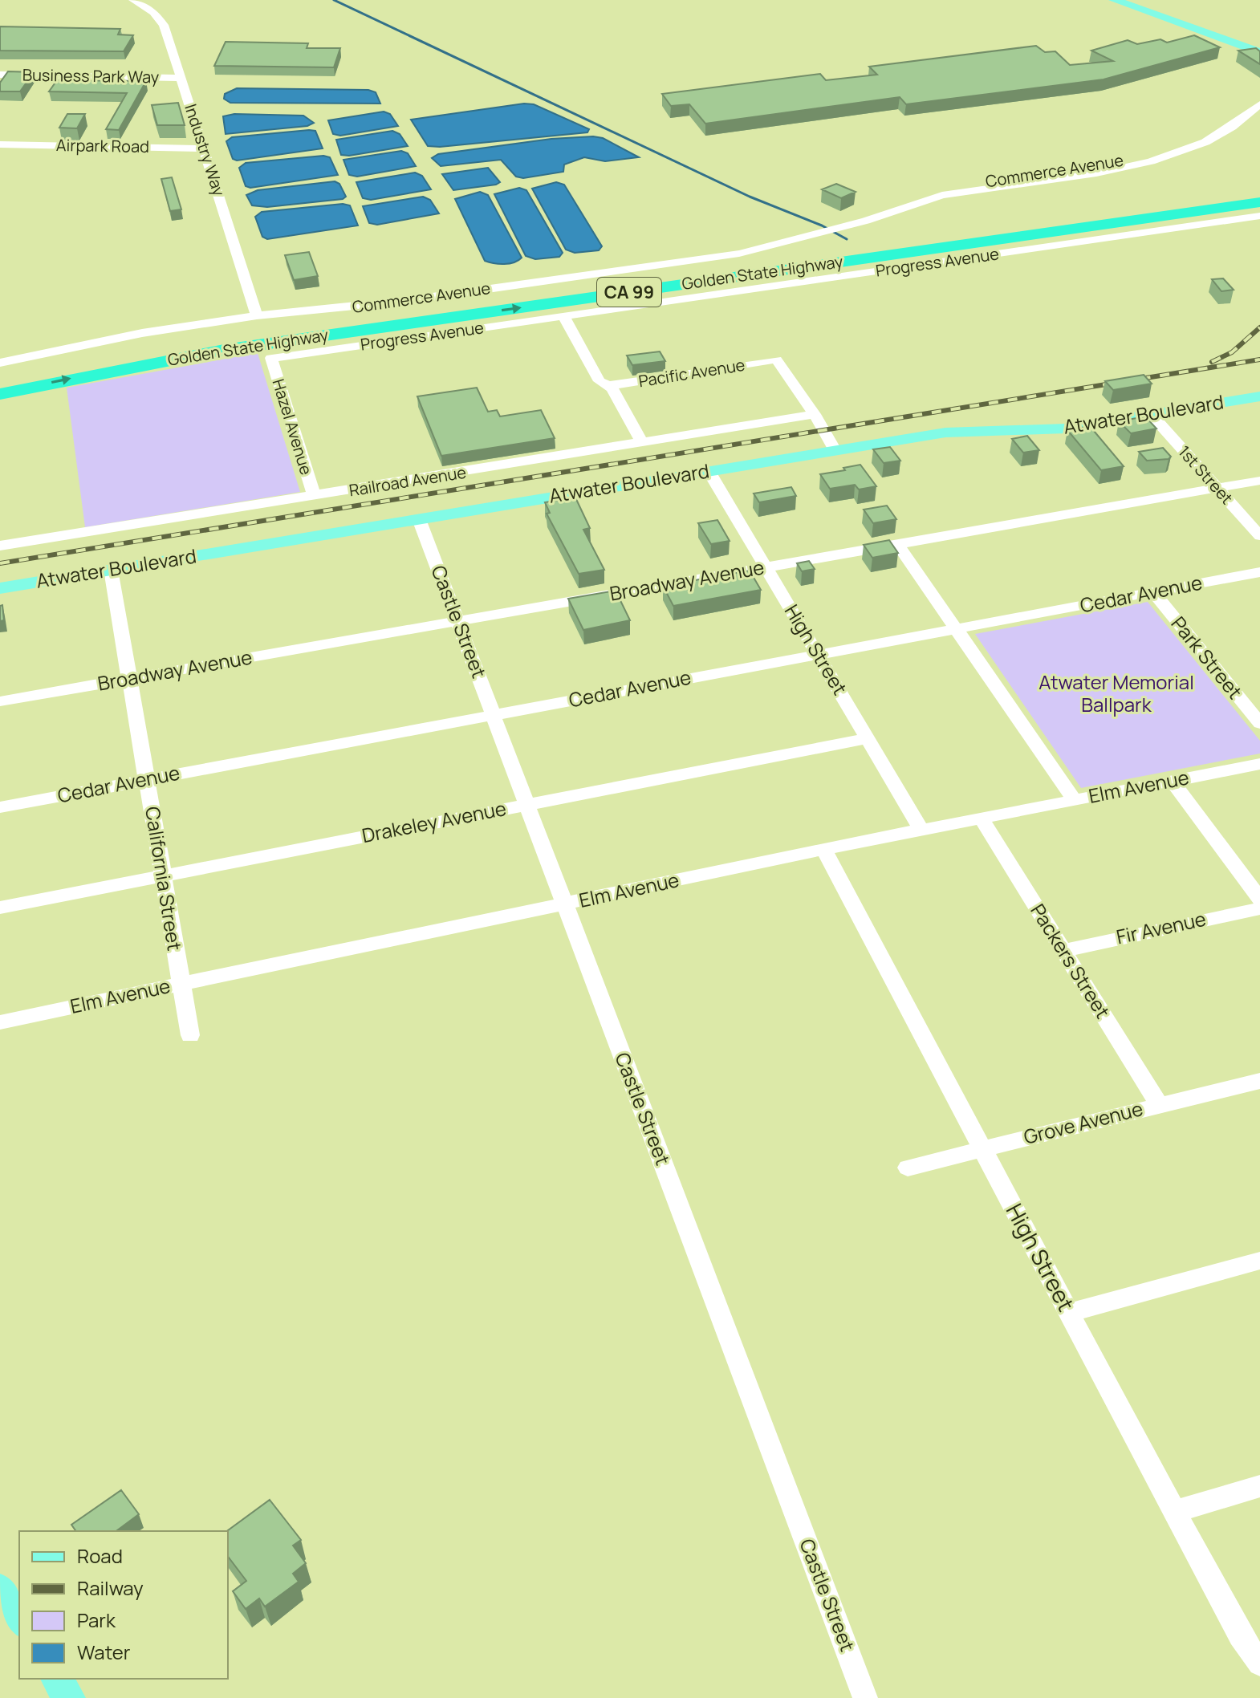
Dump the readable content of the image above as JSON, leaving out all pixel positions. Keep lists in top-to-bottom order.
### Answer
{
  "streets": {
    "highway": ["Golden State Highway", "CA 99"],
    "main road": ["Atwater Boulevard"],
    "street": [
      "Business Park Way",
      "Airpark Road",
      "Industry Way",
      "Commerce Avenue",
      "Progress Avenue",
      "Pacific Avenue",
      "Hazel Avenue",
      "1st Street",
      "Railroad Avenue",
      "Broadway Avenue",
      "Cedar Avenue",
      "Castle Street",
      "High Street",
      "Park Street",
      "Elm Avenue",
      "Drakeley Avenue",
      "California Street",
      "Fir Avenue",
      "Packers Street",
      "Grove Avenue"
    ]
  },
  "crossings": [
    ["Business Park Way", "Industry Way"],
    ["Airpark Road", "Industry Way"],
    ["Industry Way", "Commerce Avenue"],
    ["Progress Avenue", "Hazel Avenue"],
    ["Pacific Avenue", "Railroad Avenue"],
    ["Atwater Boulevard", "1st Street"],
    ["Atwater Boulevard", "Castle Street"],
    ["Atwater Boulevard", "High Street"],
    ["Atwater Boulevard", "California Street"],
    ["Hazel Avenue", "Railroad Avenue"],
    ["1st Street", "Broadway Avenue"],
    ["Broadway Avenue", "Castle Street"],
    ["Broadway Avenue", "High Street"],
    ["Broadway Avenue", "California Street"],
    ["Cedar Avenue", "Castle Street"],
    ["Cedar Avenue", "High Street"],
    ["Cedar Avenue", "Park Street"],
    ["Cedar Avenue", "California Street"],
    ["Castle Street", "Elm Avenue"],
    ["Castle Street", "Drakeley Avenue"],
    ["High Street", "Elm Avenue"],
    ["High Street", "Drakeley Avenue"],
    ["High Street", "Grove Avenue"],
    ["Elm Avenue", "California Street"],
    ["Elm Avenue", "Packers Street"],
    ["Drakeley Avenue", "California Street"],
    ["Fir Avenue", "Packers Street"],
    ["Packers Street", "Grove Avenue"]
  ],
  "parks": ["Atwater Memorial Ballpark"],
  "legend": [
    "Road",
    "Railway",
    "Park",
    "Water"
  ]
}
